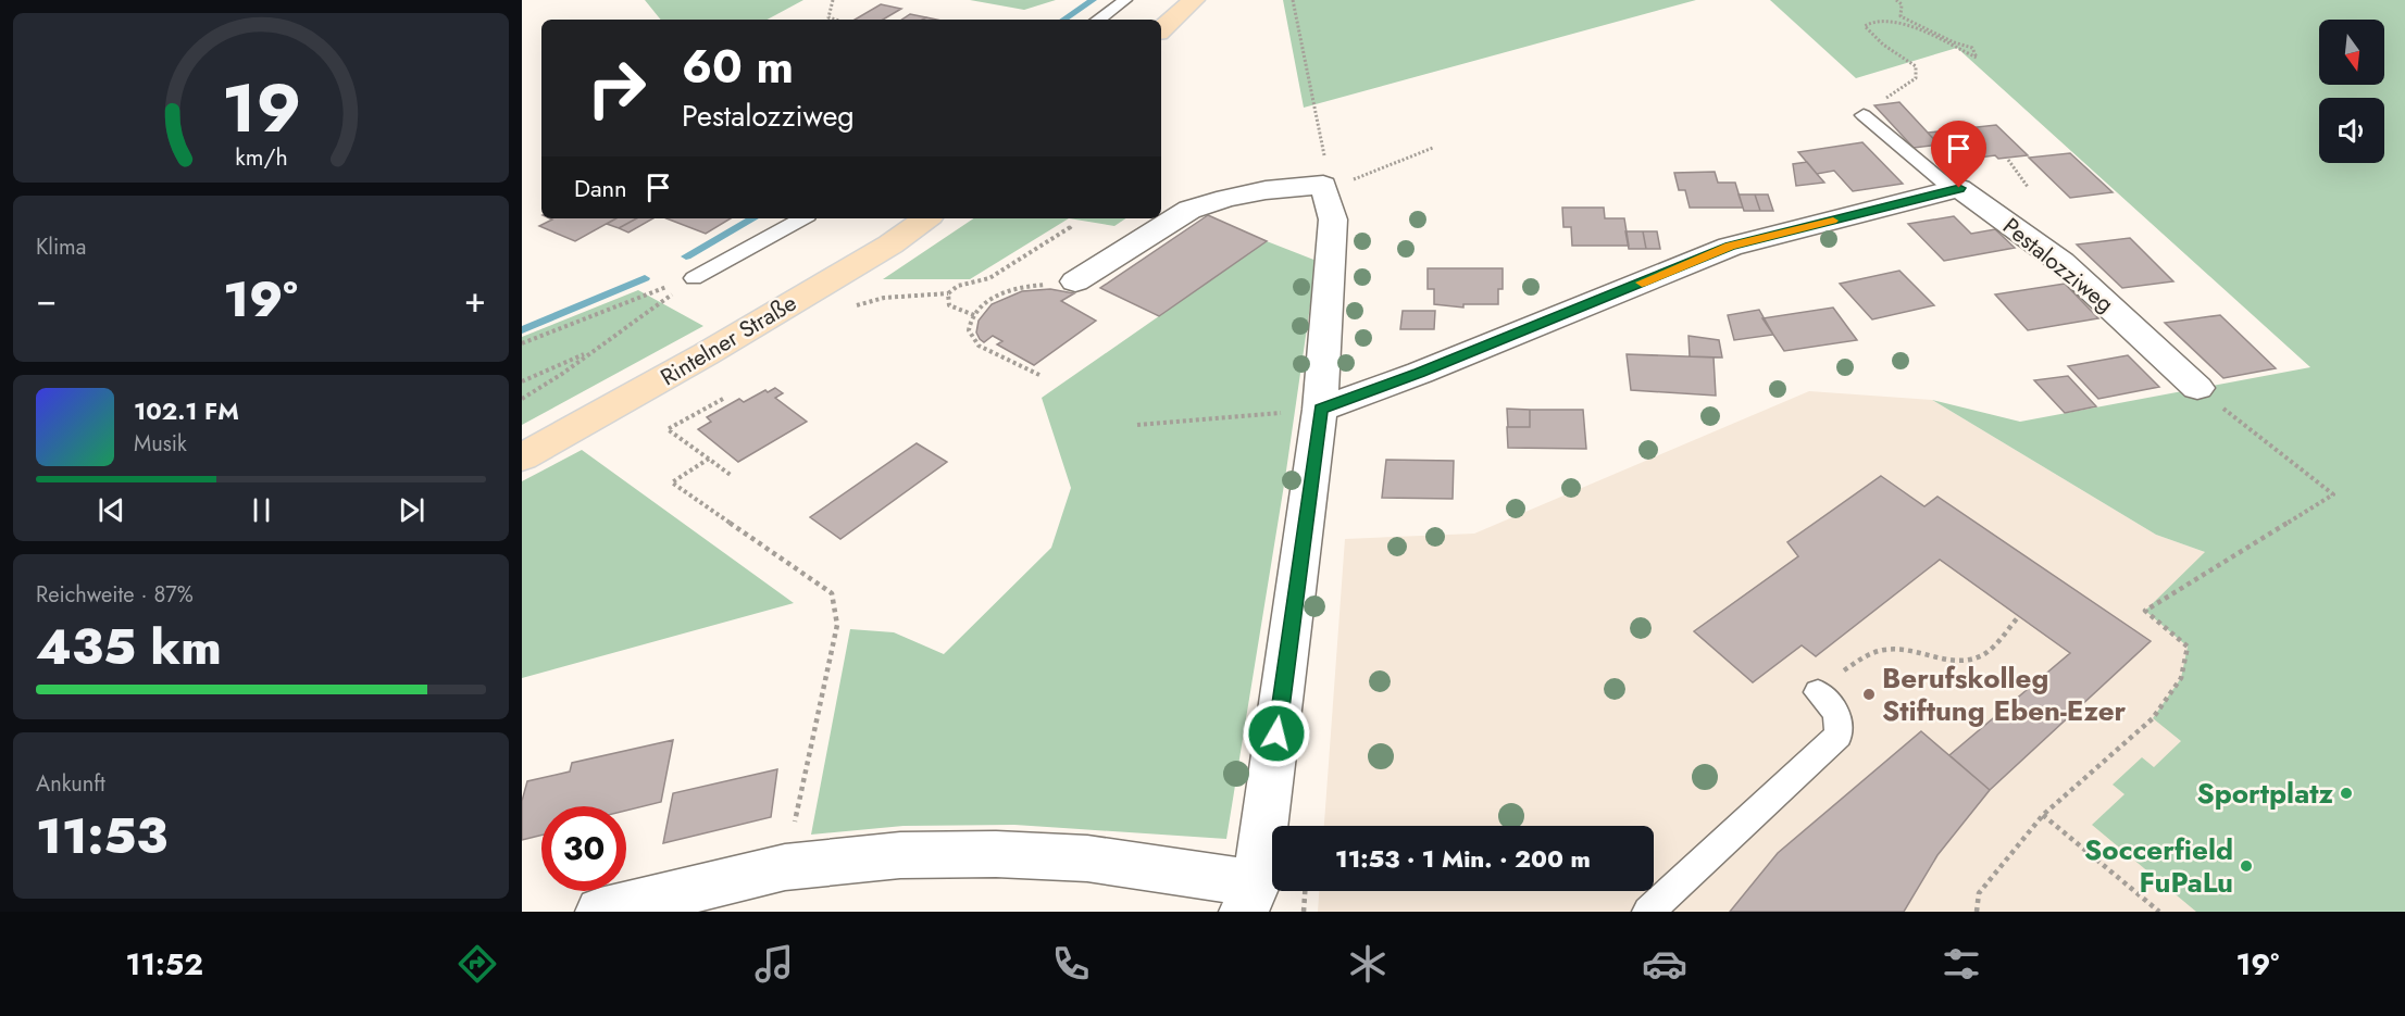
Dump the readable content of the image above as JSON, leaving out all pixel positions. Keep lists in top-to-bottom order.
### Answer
{
  "streets": {
    "main road": ["Rintelner Straße"],
    "street": ["Pestalozziweg"]
  },
  "places": ["Berufskolleg Stiftung Eben-Ezer", "Sportplatz", "Soccerfield FuPaLu"],
  "north": "bottom",
  "page": {
    "turn": ["60 m", "Pestalozziweg"],
    "then": "Dann",
    "tile": [
      "Klima",
      ["Reichweite · 87%", "435 km"],
      ["Ankunft", "11:53"]
    ],
    "heat": ["−", "19°", "+"],
    "song": ["102.1 FM", "Musik"],
    "limit": "30",
    "trip": "11:53 · 1 Min. · 200 m",
    "tabs": ["11:52", "19°"],
    "gauge": ["19", "km/h"]
  }
}
